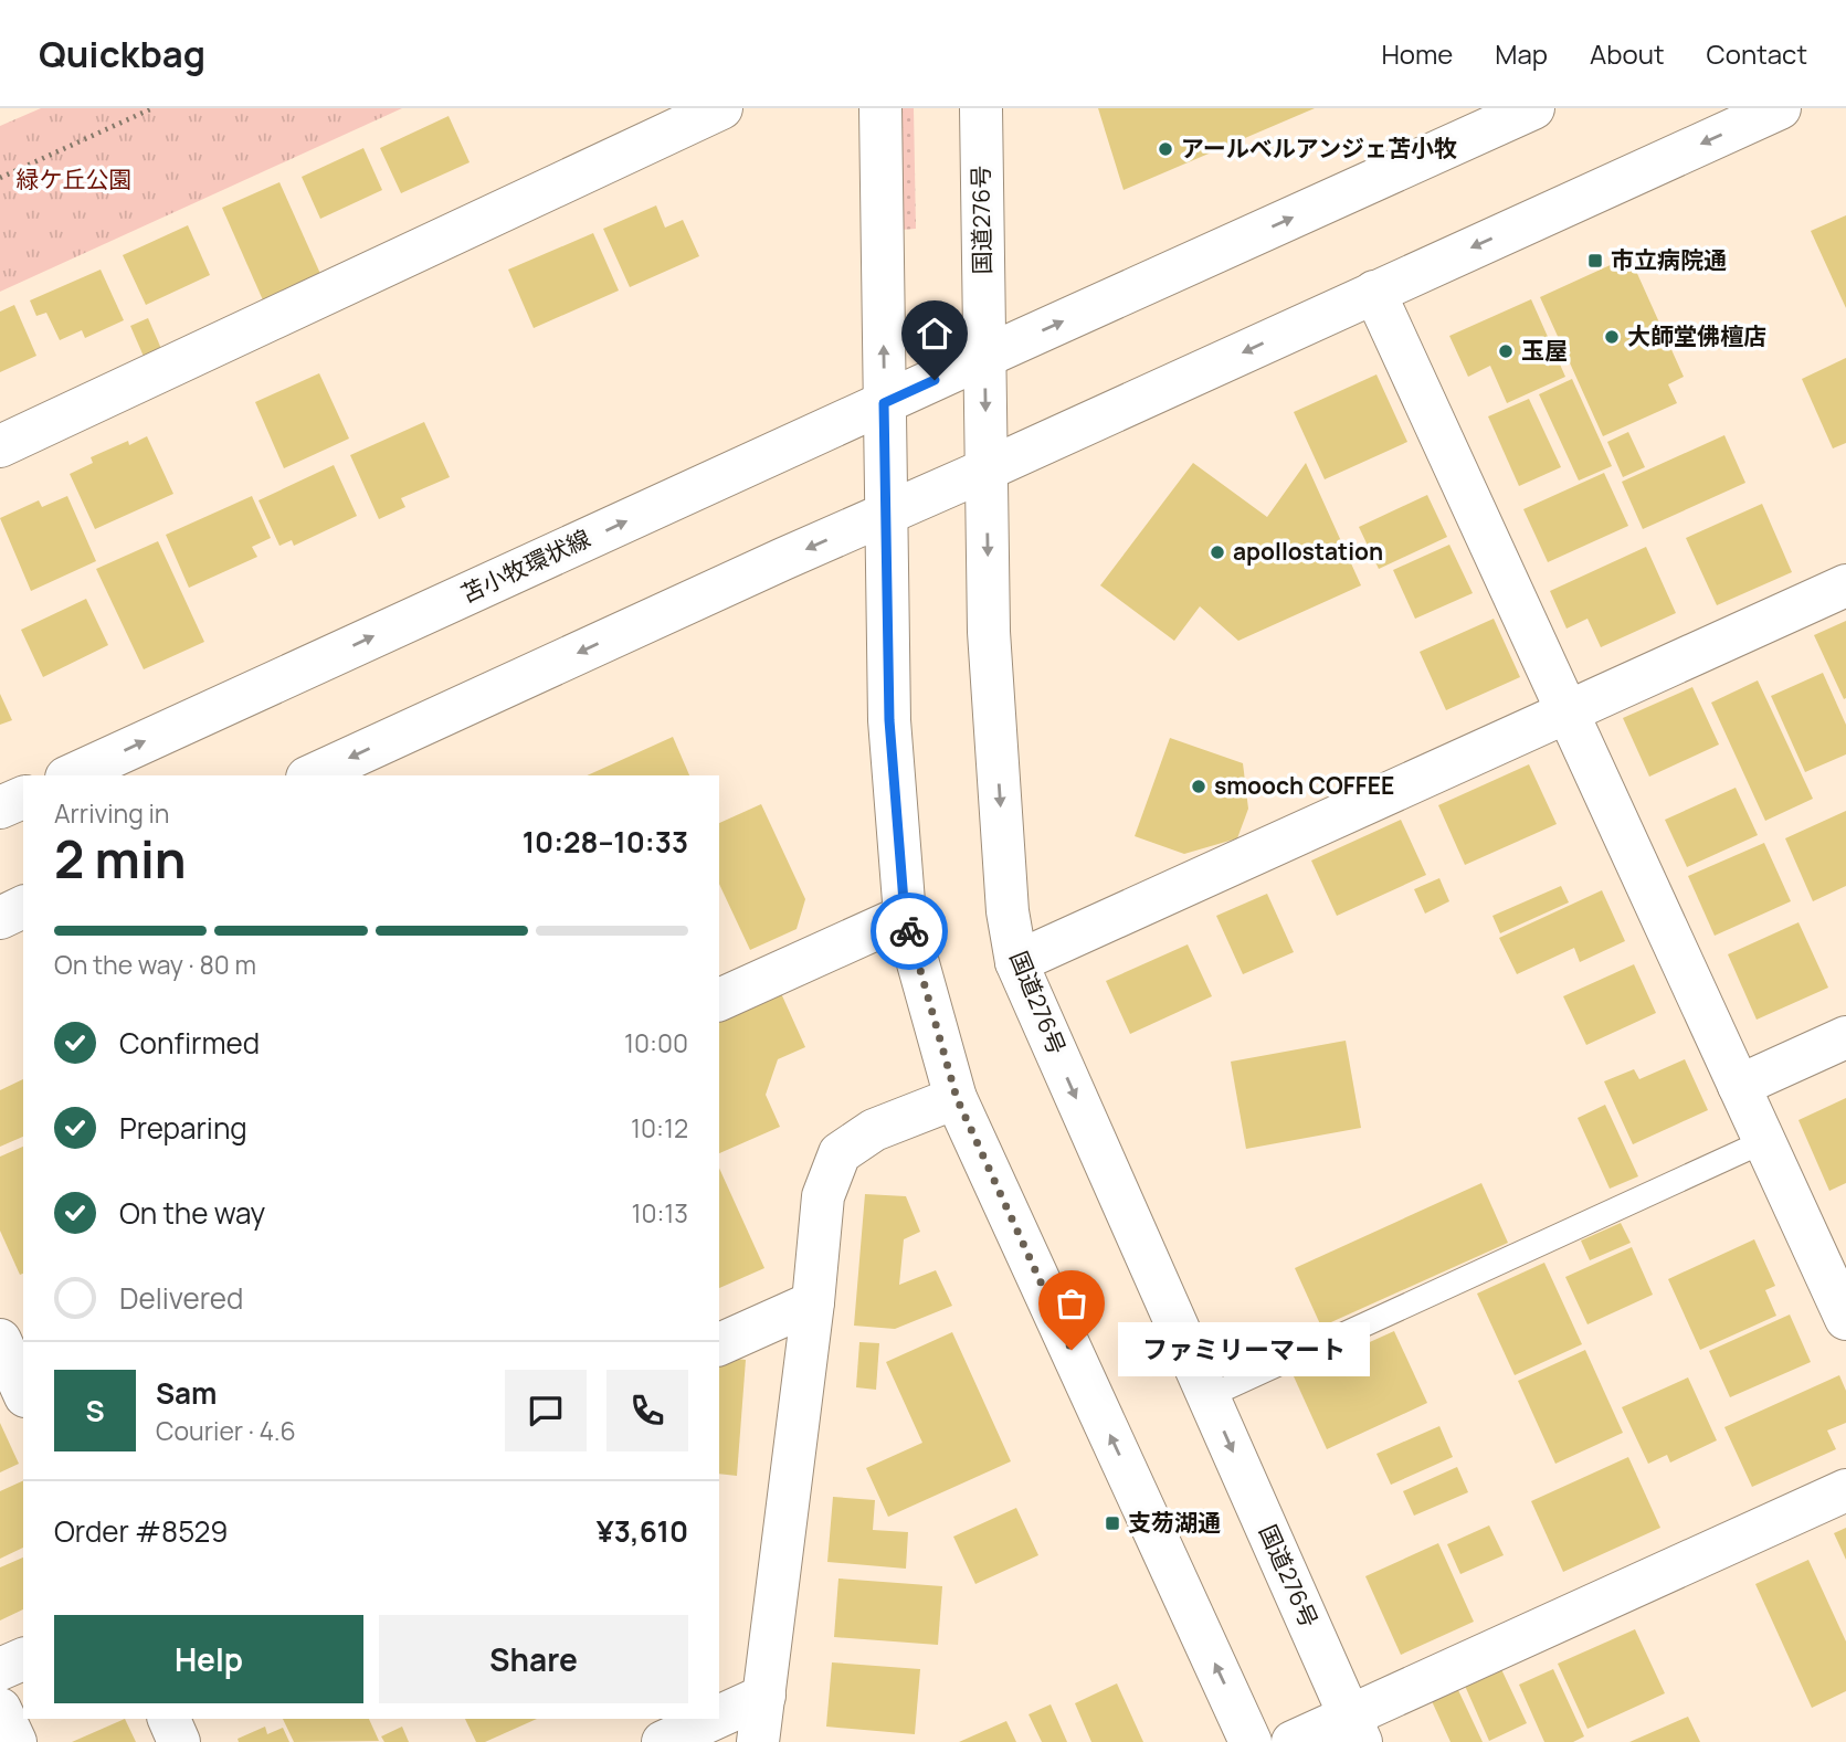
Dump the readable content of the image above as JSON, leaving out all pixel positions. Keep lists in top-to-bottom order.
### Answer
{
  "streets": {
    "main road": ["国道276号", "苫小牧環状線"]
  },
  "crossings": [
    ["国道276号", "苫小牧環状線"]
  ],
  "parks": ["緑ケ丘公園"],
  "places": {
    "other": [
      "アールベルアンジェ苫小牧",
      "大師堂佛檀店",
      "玉屋",
      "apollostation",
      "smooch COFFEE",
      "ファミリーマート"
    ],
    "transit": ["市立病院通", "支芴湖通"]
  },
  "page": {
    "header": "Quickbag",
    "nav": [
      "Home",
      "Map",
      "About",
      "Contact"
    ],
    "heading": ["2 min", "Arriving in", "10:28–10:33"],
    "panel": [
      "Sam",
      "Courier · 4.6",
      "Order #8529",
      "¥3,610"
    ],
    "bar": "On the way · 80 m",
    "list": [
      ["Confirmed", "10:00"],
      ["Preparing", "10:12"],
      ["On the way", "10:13"],
      "Delivered"
    ],
    "bubble": "ファミリーマート",
    "round": "S",
    "buttons": ["Help", "Share"]
  }
}
